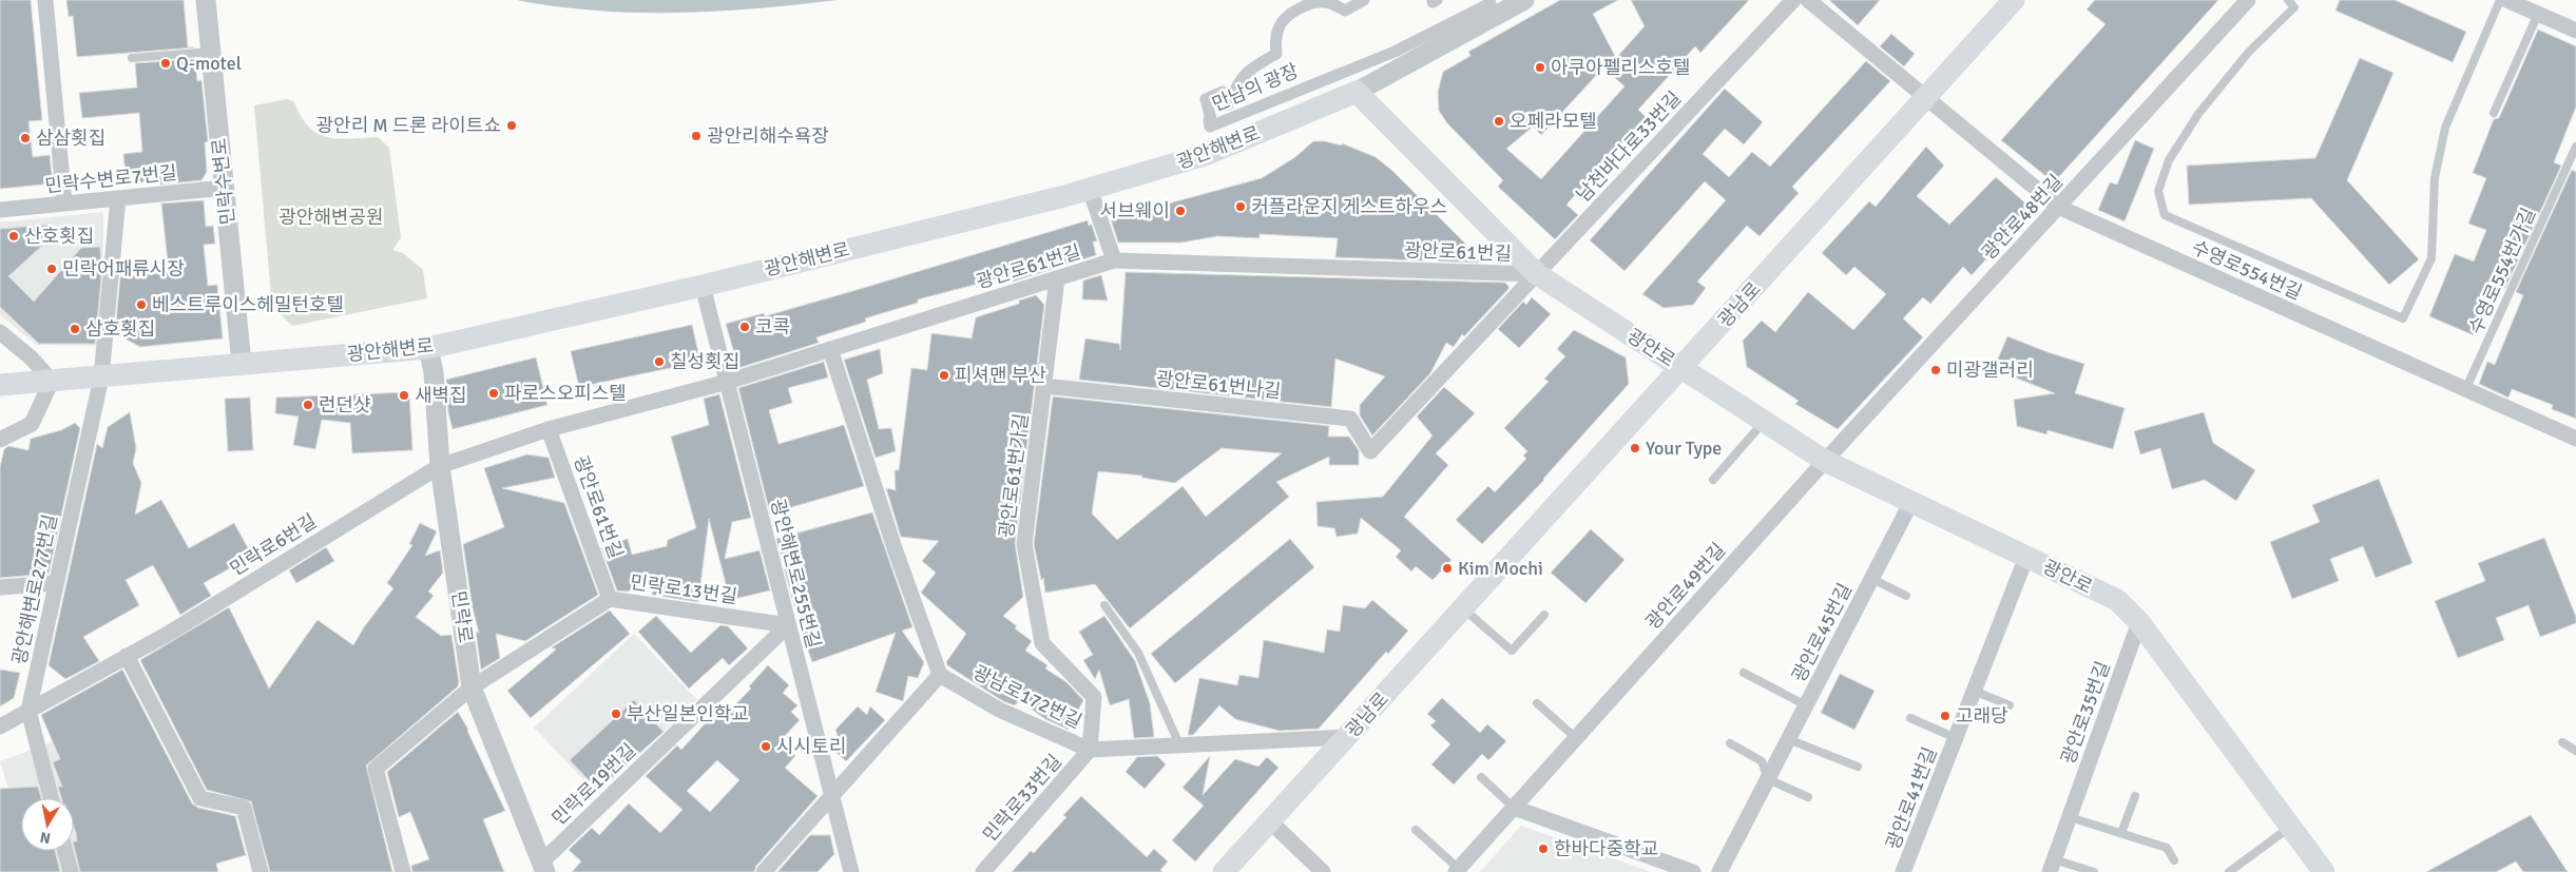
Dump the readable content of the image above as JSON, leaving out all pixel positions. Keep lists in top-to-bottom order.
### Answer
{
  "streets": {
    "main road": ["광안해변로", "광남로", "광안로"],
    "street": [
      "만남의 광장",
      "남천바다로33번길",
      "민락수변로7번길",
      "민락수변로",
      "광안로48번길",
      "광안로61번길",
      "수영로554번길",
      "광안로61번나길",
      "광안로61번가길",
      "민락로6번길",
      "광안해변로255번길",
      "광안로49번길",
      "광안해변로277번길",
      "민락로13번길",
      "민락로",
      "광안로45번길",
      "광남로172번길",
      "광안로35번길",
      "민락로19번길",
      "민락로33번길",
      "광안로41번길"
    ],
    "lane": ["수영로554번가길"]
  },
  "crossings": [
    ["남천바다로33번길", "광안로61번길"],
    ["남천바다로33번길", "광안로"],
    ["남천바다로33번길", "광안로61번나길"],
    ["광안해변로", "민락수변로"],
    ["광안해변로", "광안로"],
    ["광안해변로", "광안해변로255번길"],
    ["광안해변로", "광안해변로277번길"],
    ["광안해변로", "민락로"],
    ["민락수변로7번길", "민락수변로"],
    ["민락수변로7번길", "광안해변로277번길"],
    ["광안로48번길", "수영로554번길"],
    ["광안로48번길", "광안로"],
    ["광안로48번길", "광안로49번길"],
    ["광안로61번길", "광안로"],
    ["광안로61번길", "광안로61번나길"],
    ["광안로61번길", "광안로61번가길"],
    ["광안로61번길", "민락로6번길"],
    ["광안로61번길", "광안해변로255번길"],
    ["광안로61번길", "민락로13번길"],
    ["광안로61번길", "민락로"],
    ["수영로554번길", "수영로554번가길"],
    ["수영로554번길", "광남로"],
    ["광남로", "광안로"],
    ["광남로", "광남로172번길"],
    ["광안로", "광안로61번나길"],
    ["광안로", "광안로49번길"],
    ["광안로", "광안로45번길"],
    ["광안로", "광안로35번길"],
    ["광안로", "광안로41번길"],
    ["광안로61번나길", "광안로61번가길"],
    ["광안로61번가길", "광남로172번길"],
    ["광안로61번가길", "민락로33번길"],
    ["민락로6번길", "광안해변로277번길"],
    ["민락로6번길", "민락로"],
    ["광안해변로255번길", "민락로13번길"],
    ["광안해변로255번길", "민락로19번길"],
    ["민락로13번길", "민락로"],
    ["민락로13번길", "민락로19번길"],
    ["민락로", "민락로19번길"],
    ["광남로172번길", "민락로33번길"]
  ],
  "parks": ["광안해변공원"],
  "places": [
    "Q-motel",
    "아쿠아펠리스호텔",
    "오페라모텔",
    "광안리 M 드론 라이트쇼",
    "광안리해수욕장",
    "삼삼횟집",
    "커플라운지 게스트하우스",
    "서브웨이",
    "산호횟집",
    "민락어패류시장",
    "베스트루이스헤밀턴호텔",
    "코콕",
    "삼호횟집",
    "칠성횟집",
    "미광갤러리",
    "피셔맨 부산",
    "파로스오피스텔",
    "새벽집",
    "런던샷",
    "Your Type",
    "Kim Mochi",
    "부산일본인학교",
    "고래당",
    "시시토리",
    "한바다중학교"
  ],
  "north": "bottom"
}
